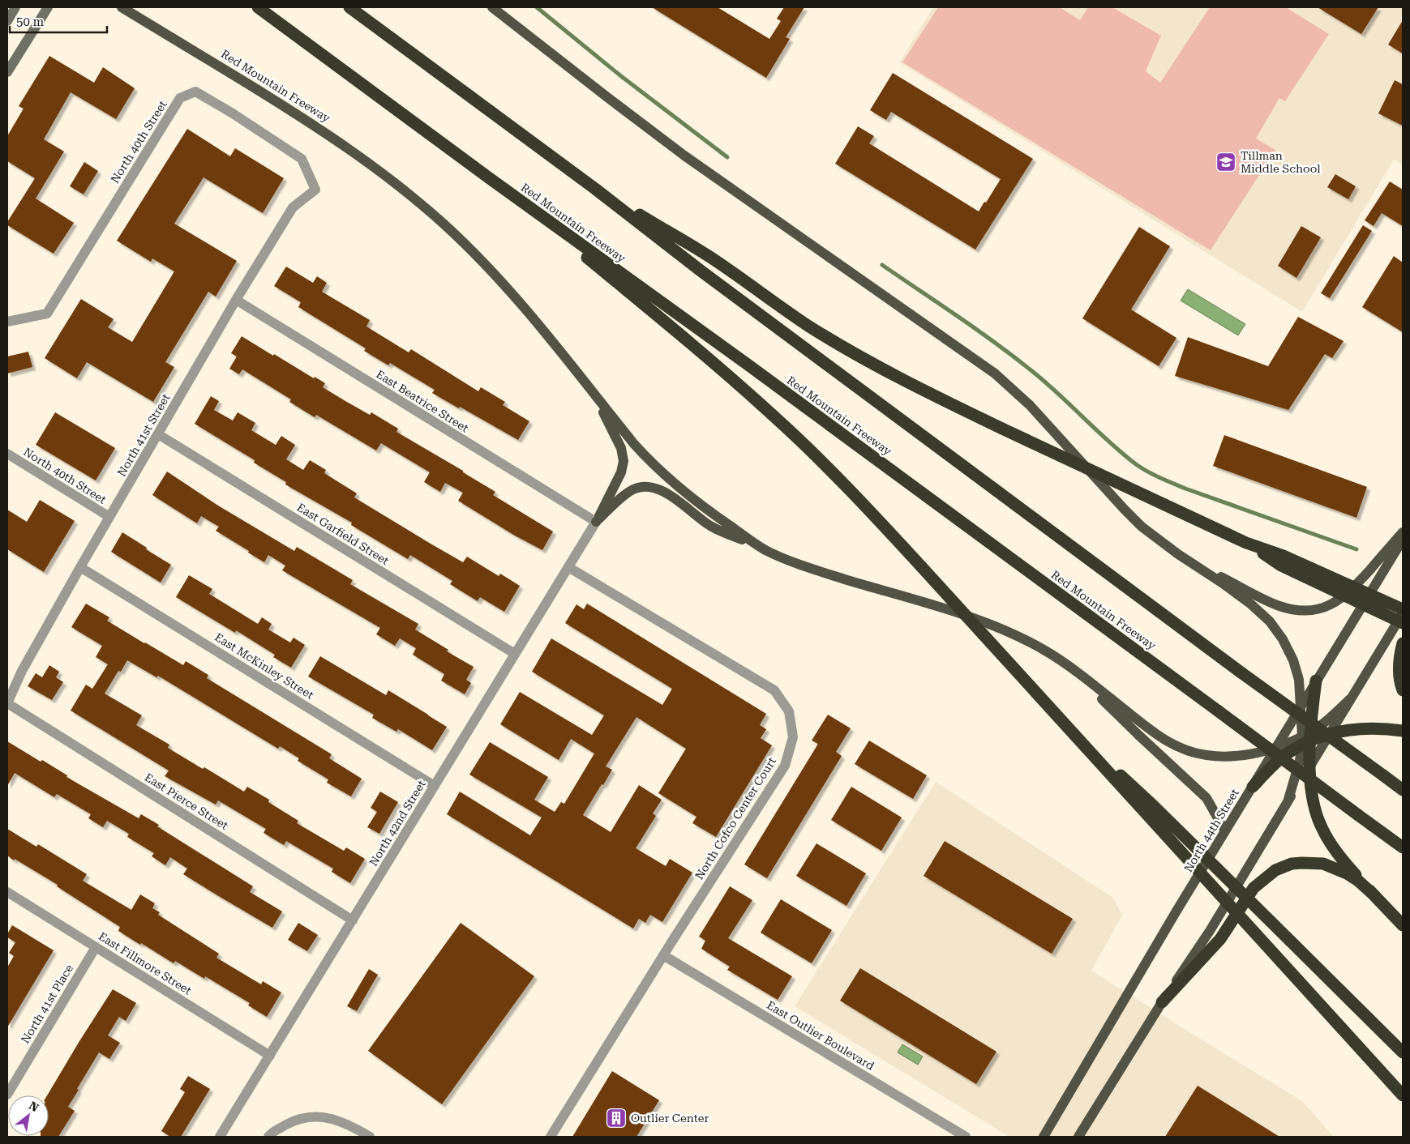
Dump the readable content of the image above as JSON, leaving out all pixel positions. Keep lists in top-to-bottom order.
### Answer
{
  "streets": {
    "highway": ["Red Mountain Freeway"],
    "main road": ["North 44th Street"],
    "street": [
      "North 40th Street",
      "East Beatrice Street",
      "North 41st Street",
      "East Garfield Street",
      "East McKinley Street",
      "East Pierce Street",
      "North Cofco Center Court",
      "North 42nd Street",
      "East Fillmore Street",
      "North 41st Place",
      "East Outlier Boulevard"
    ]
  },
  "crossings": [
    ["North 40th Street", "North 41st Street"],
    ["East Beatrice Street", "North 41st Street"],
    ["East Beatrice Street", "North 42nd Street"],
    ["North 41st Street", "East Garfield Street"],
    ["North 41st Street", "East McKinley Street"],
    ["North 41st Street", "East Pierce Street"],
    ["East Garfield Street", "North 42nd Street"],
    ["East McKinley Street", "North 42nd Street"],
    ["East Pierce Street", "North 42nd Street"],
    ["North Cofco Center Court", "North 42nd Street"],
    ["North Cofco Center Court", "East Outlier Boulevard"],
    ["North 42nd Street", "East Fillmore Street"],
    ["East Fillmore Street", "North 41st Place"]
  ],
  "places": {
    "school or university": ["Tillman Middle School"],
    "building": ["Outlier Center"]
  },
  "scale_bar": "50 m",
  "north": "top right"
}
